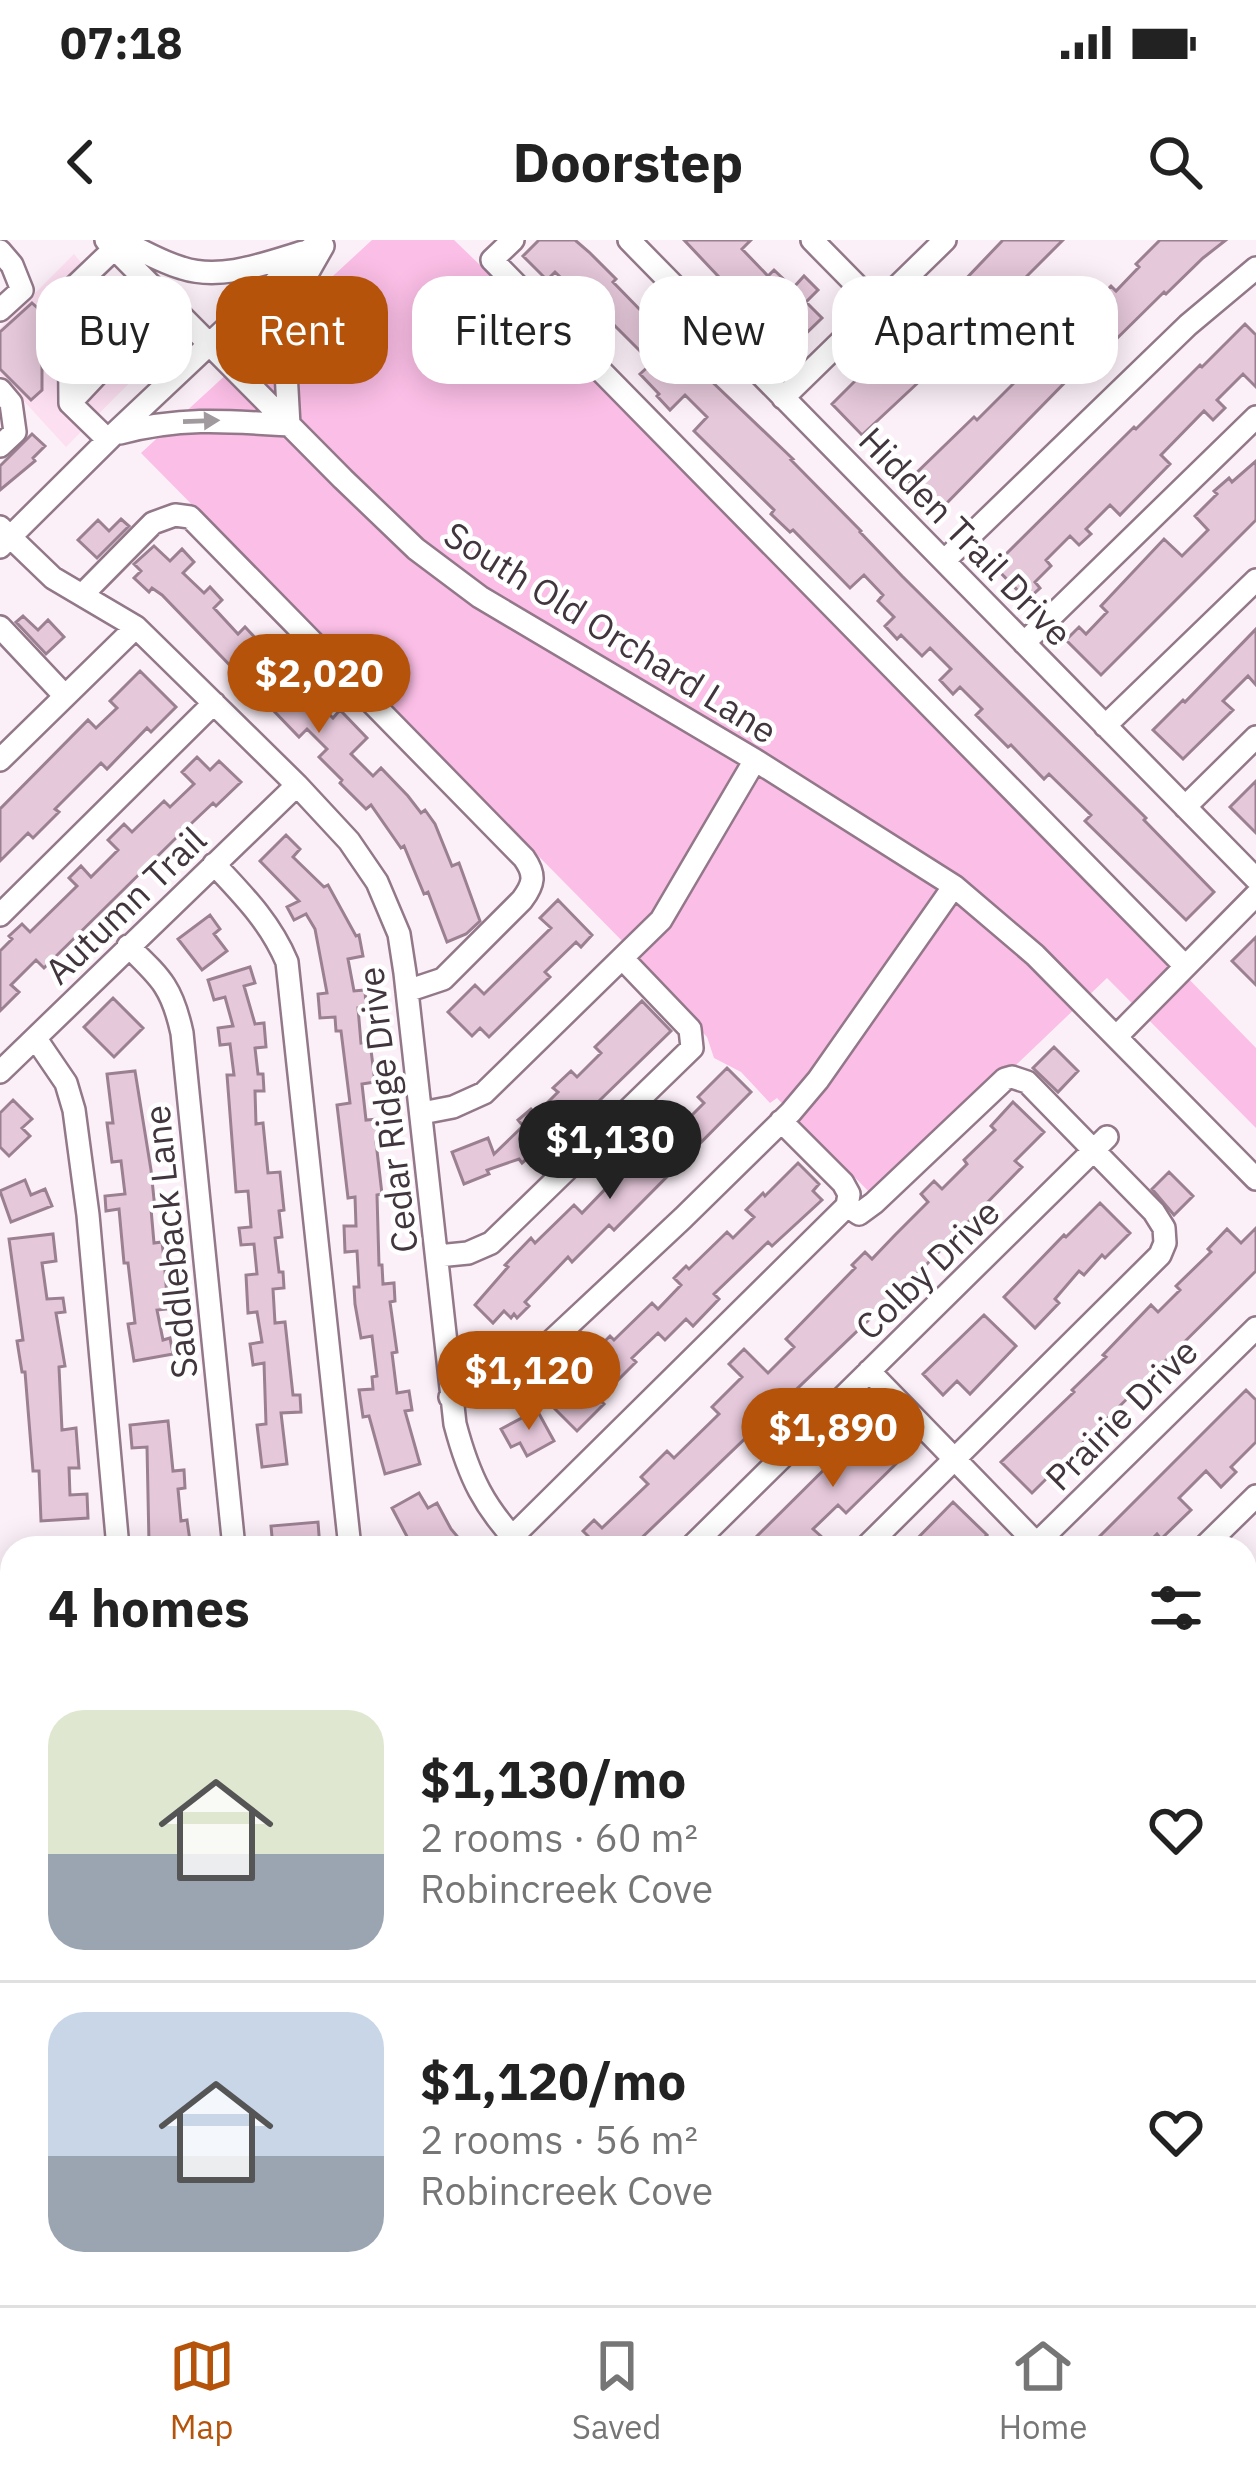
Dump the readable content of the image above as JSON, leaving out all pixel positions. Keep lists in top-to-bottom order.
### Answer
{
  "streets": {
    "street": [
      "Hidden Trail Drive",
      "South Old Orchard Lane",
      "Autumn Trail",
      "Cedar Ridge Drive",
      "Saddleback Lane",
      "Colby Drive",
      "Prairie Drive"
    ]
  },
  "crossings": [
    ["Autumn Trail", "Cedar Ridge Drive"],
    ["Autumn Trail", "Saddleback Lane"]
  ],
  "page": {
    "status": "07:18",
    "header": "Doorstep",
    "chip": [
      "Buy",
      "Rent",
      "Filters",
      "New",
      "Apartment"
    ],
    "price": [
      "$2,020",
      "$1,130",
      "$1,120",
      "$1,890"
    ],
    "heading": "4 homes",
    "list": [
      {
        "name": "$1,130/mo",
        "note": "2 rooms · 60 m² · Robincreek Cove"
      },
      {
        "name": "$1,120/mo",
        "note": "2 rooms · 56 m² · Robincreek Cove"
      }
    ],
    "tabs": ["Map", "Saved", "Home"]
  }
}
